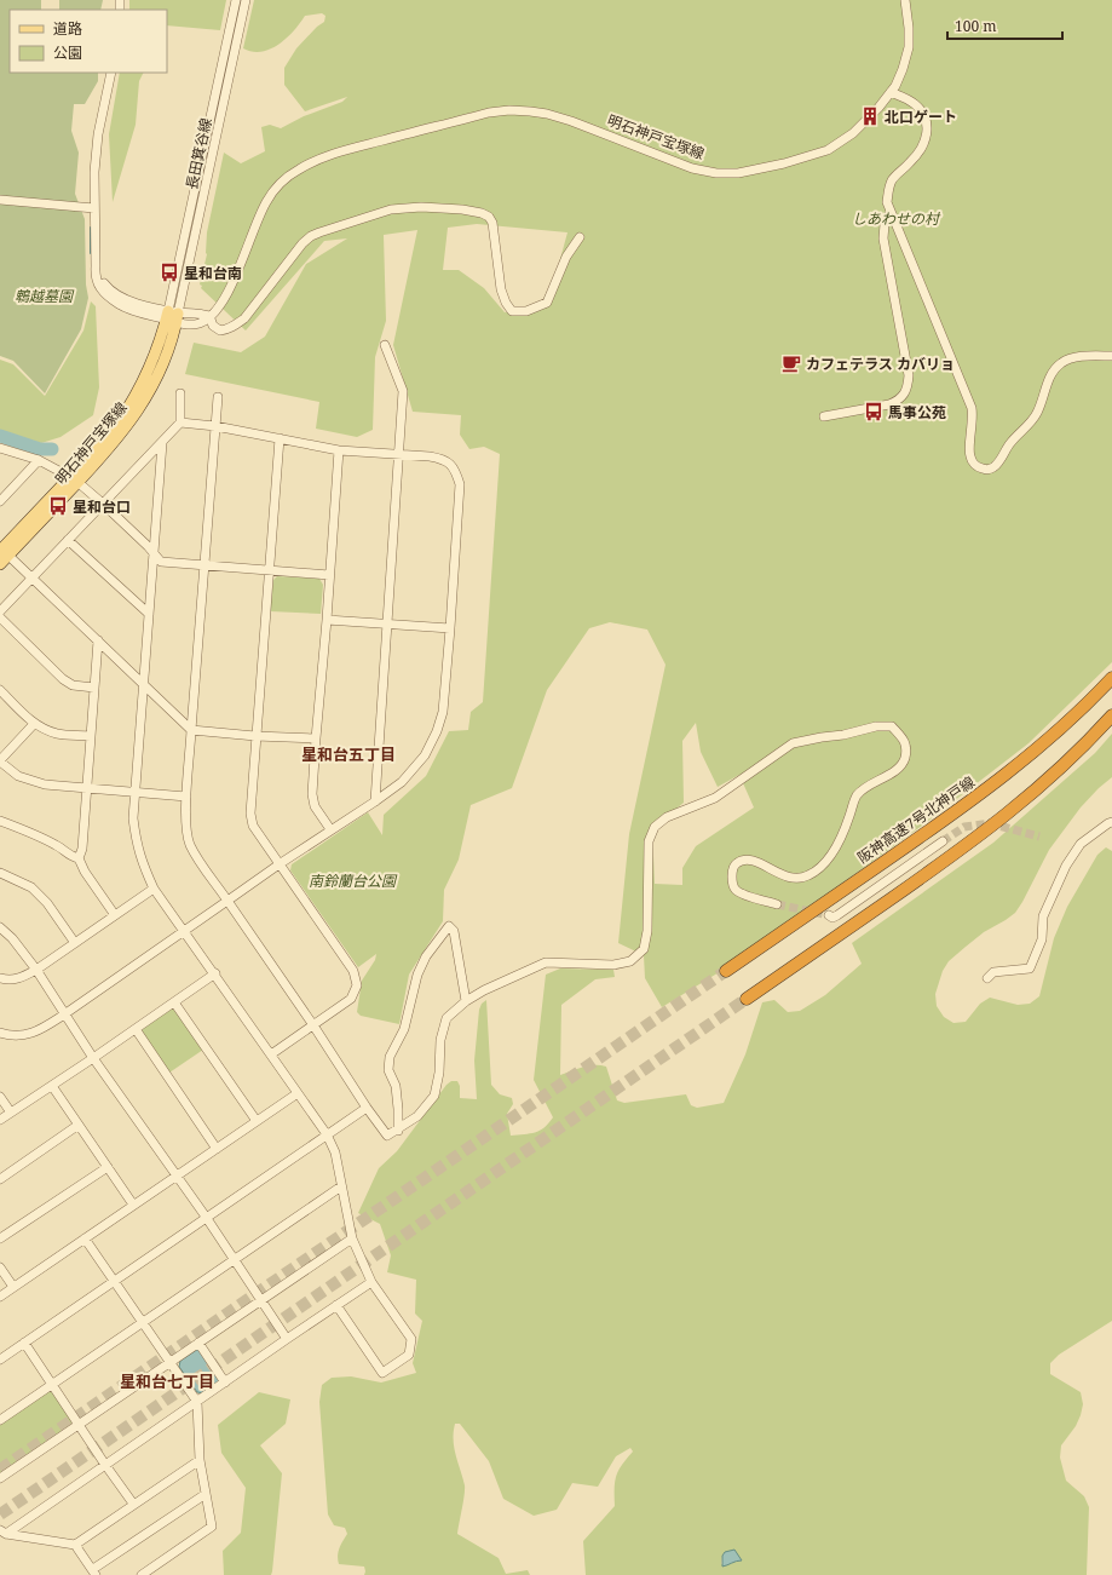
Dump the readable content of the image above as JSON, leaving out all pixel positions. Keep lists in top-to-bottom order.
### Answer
{
  "streets": {
    "highway": ["阪神高速7号北神戸線"],
    "main road": ["明石神戸宝塚線"],
    "street": ["長田箕谷線"]
  },
  "crossings": [
    ["明石神戸宝塚線", "長田箕谷線"]
  ],
  "districts": ["星和台五丁目", "星和台七丁目"],
  "parks": ["しあわせの村", "鵯越墓園", "南鈴蘭台公園"],
  "places": {
    "building": ["北口ゲート"],
    "bus stop": ["星和台南", "馬事公苑", "星和台口"],
    "cafe": ["カフェテラス カバリョ"]
  },
  "legend": ["道路", "公園"],
  "scale_bar": "100 m"
}
